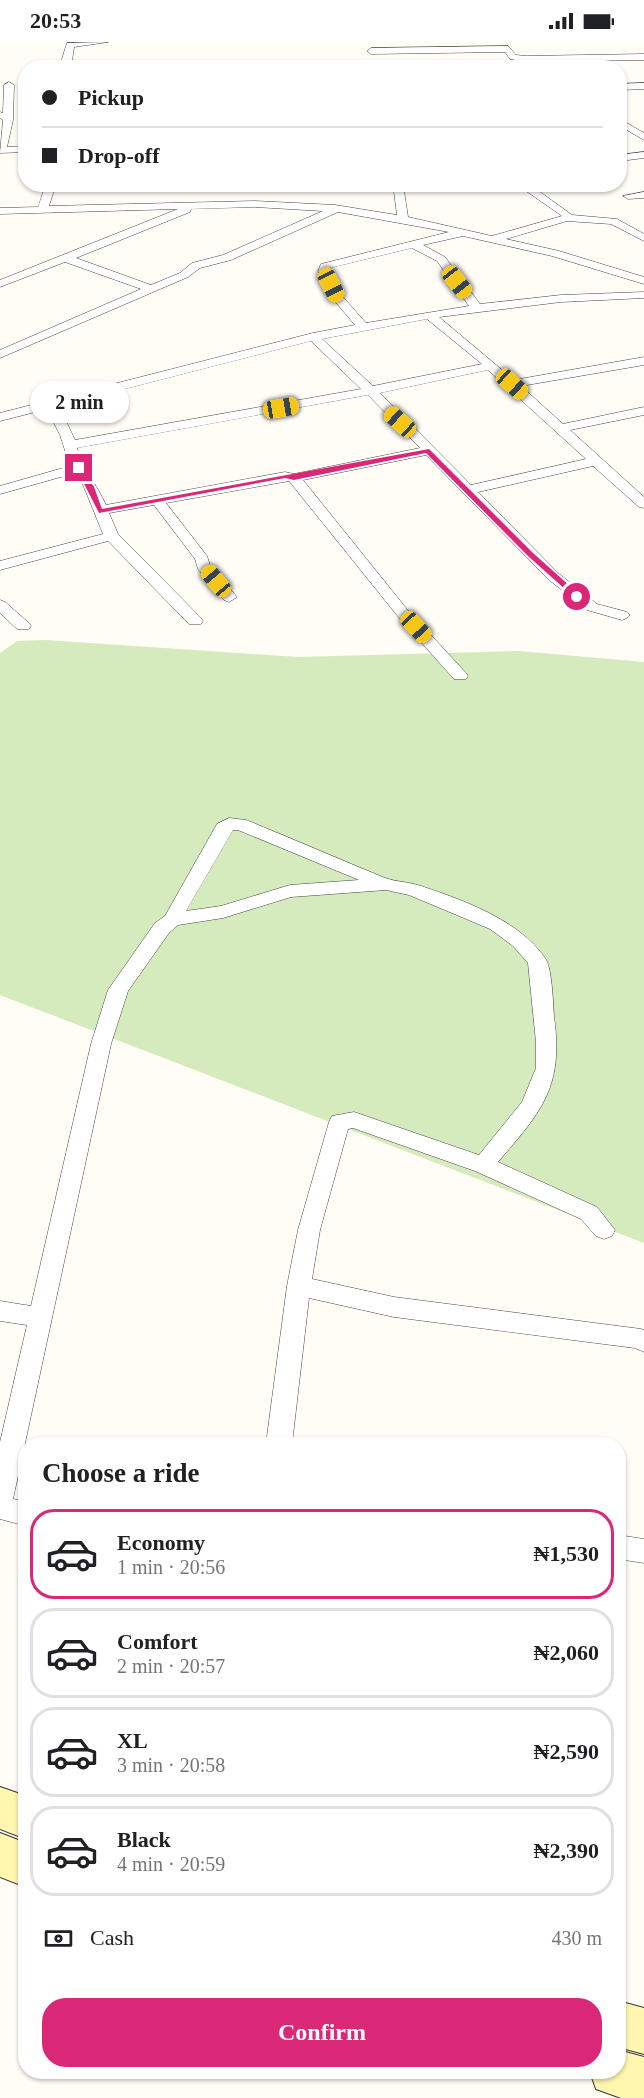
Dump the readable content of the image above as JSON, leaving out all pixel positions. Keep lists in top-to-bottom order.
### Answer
{
  "page": {
    "status": "20:53",
    "banner": ["Pickup", "Drop-off"],
    "bubble": "2 min",
    "heading": "Choose a ride",
    "list": [
      {
        "name": "Economy",
        "note": "1 min · 20:56",
        "value": "₦1,530"
      },
      {
        "name": "Comfort",
        "note": "2 min · 20:57",
        "value": "₦2,060"
      },
      {
        "name": "XL",
        "note": "3 min · 20:58",
        "value": "₦2,590"
      },
      {
        "name": "Black",
        "note": "4 min · 20:59",
        "value": "₦2,390"
      }
    ],
    "pay": ["Cash", "430 m"],
    "buttons": "Confirm"
  }
}
